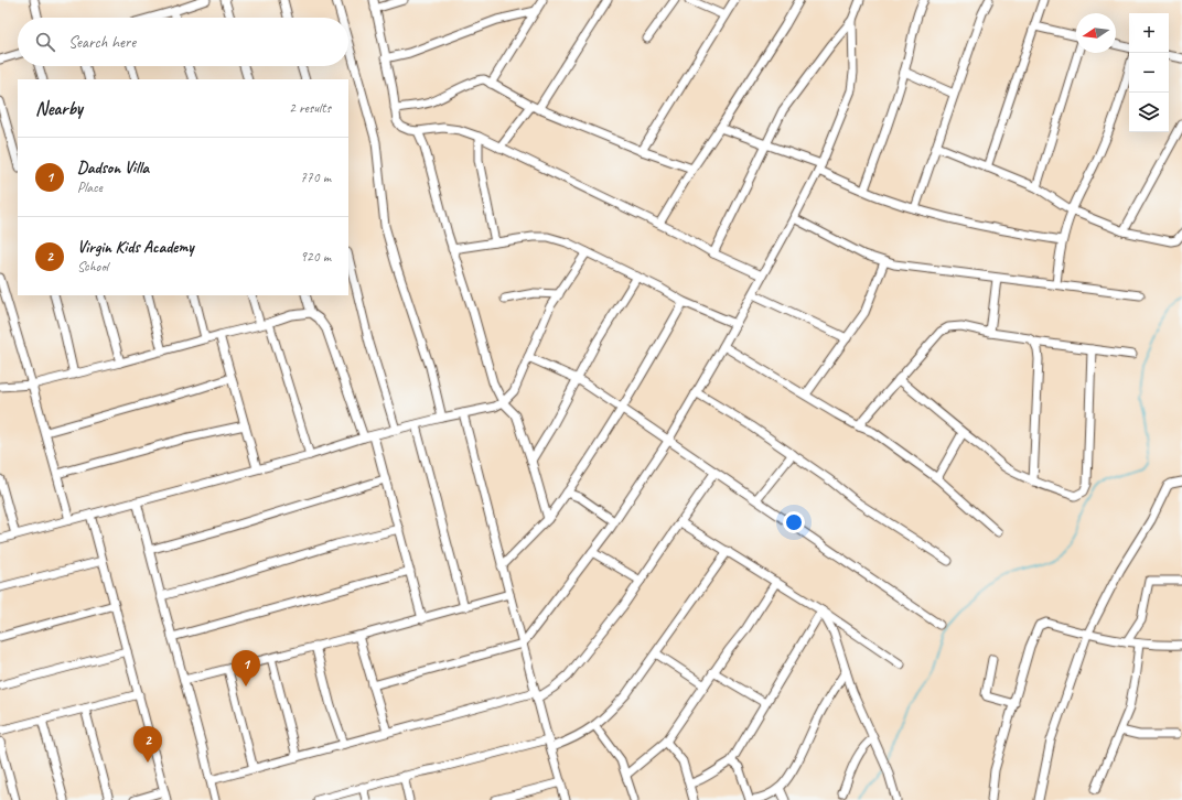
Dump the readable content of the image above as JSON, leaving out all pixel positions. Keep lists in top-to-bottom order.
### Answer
{
  "north": "left",
  "page": {
    "map_buttons": ["+", "−"],
    "search": "Search here",
    "heading": ["Nearby", "2 results"],
    "list": [
      {
        "mark": "1",
        "name": "Dadson Villa",
        "note": "Place",
        "value": "770 m"
      },
      {
        "mark": "2",
        "name": "Virgin Kids Academy",
        "note": "School",
        "value": "920 m"
      }
    ],
    "pins": ["1", "2"]
  }
}
